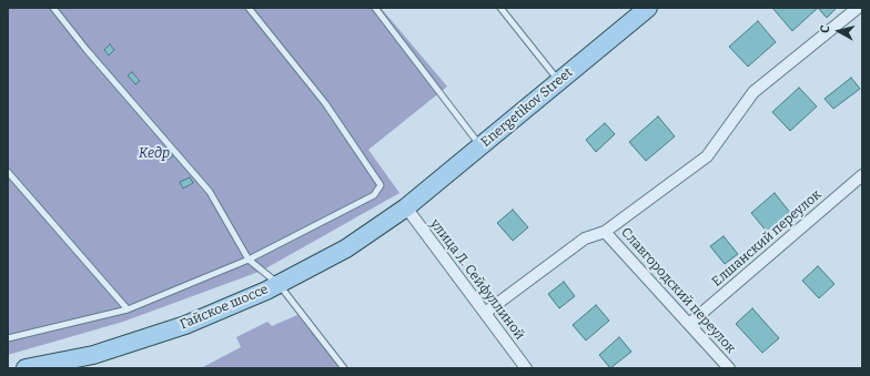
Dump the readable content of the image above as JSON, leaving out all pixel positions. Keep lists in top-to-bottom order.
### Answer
{
  "streets": {
    "main road": ["Energetikov Street", "Гайское шоссе"],
    "street": ["Елшанский переулок", "улица Л. Сейфуллиной", "Славгородский переулок"]
  },
  "crossings": [
    ["Energetikov Street", "улица Л. Сейфуллиной"],
    ["Energetikov Street", "Гайское шоссе"],
    ["Елшанский переулок", "Славгородский переулок"],
    ["улица Л. Сейфуллиной", "Гайское шоссе"]
  ],
  "parks": ["Кедр"],
  "north": "left"
}
